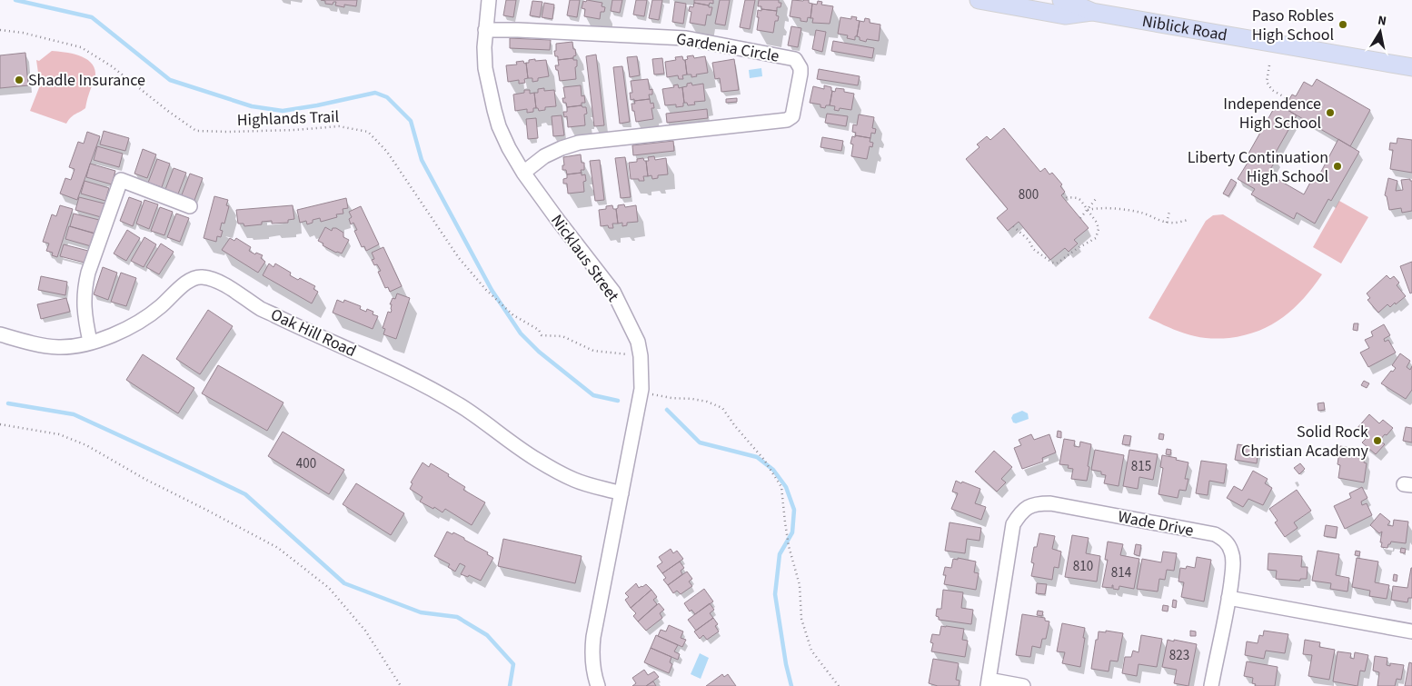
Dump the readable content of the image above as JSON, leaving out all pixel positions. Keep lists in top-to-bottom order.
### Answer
{
  "streets": {
    "main road": ["Niblick Road"],
    "street": [
      "Gardenia Circle",
      "Nicklaus Street",
      "Oak Hill Road",
      "Wade Drive"
    ],
    "path": ["Highlands Trail"]
  },
  "crossings": [
    ["Gardenia Circle", "Nicklaus Street"],
    ["Highlands Trail", "Nicklaus Street"],
    ["Nicklaus Street", "Oak Hill Road"]
  ],
  "places": [
    "Paso Robles High School",
    "Shadle Insurance",
    "Independence High School",
    "Liberty Continuation High School",
    "Solid Rock Christian Academy"
  ],
  "house_numbers": [
    "800",
    "400",
    "815",
    "810",
    "814",
    "823"
  ],
  "north": "top"
}
